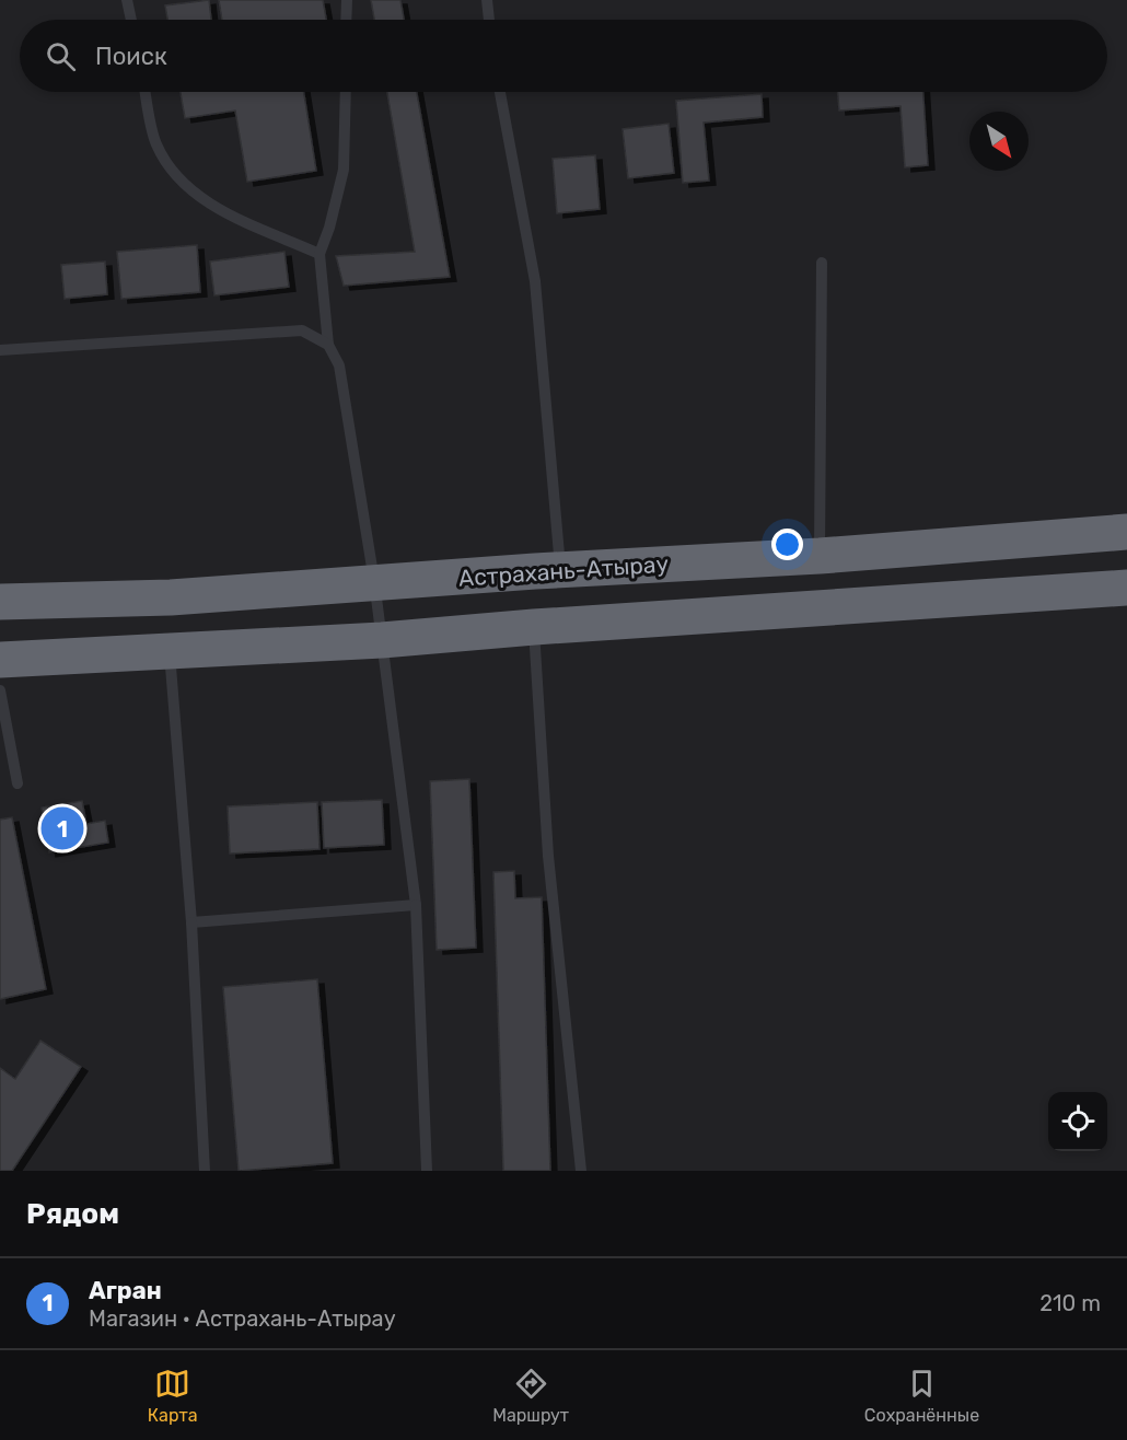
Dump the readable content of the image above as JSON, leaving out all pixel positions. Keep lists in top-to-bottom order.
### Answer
{
  "streets": {
    "highway": ["Астрахань-Атырау"]
  },
  "north": "bottom right",
  "page": {
    "search": "Поиск",
    "pins": "1",
    "heading": "Рядом",
    "list": [
      {
        "mark": "1",
        "name": "Агран",
        "note": "Магазин · Астрахань-Атырау",
        "value": "210 m"
      }
    ],
    "nav": ["Карта", "Маршрут", "Сохранённые"]
  }
}
